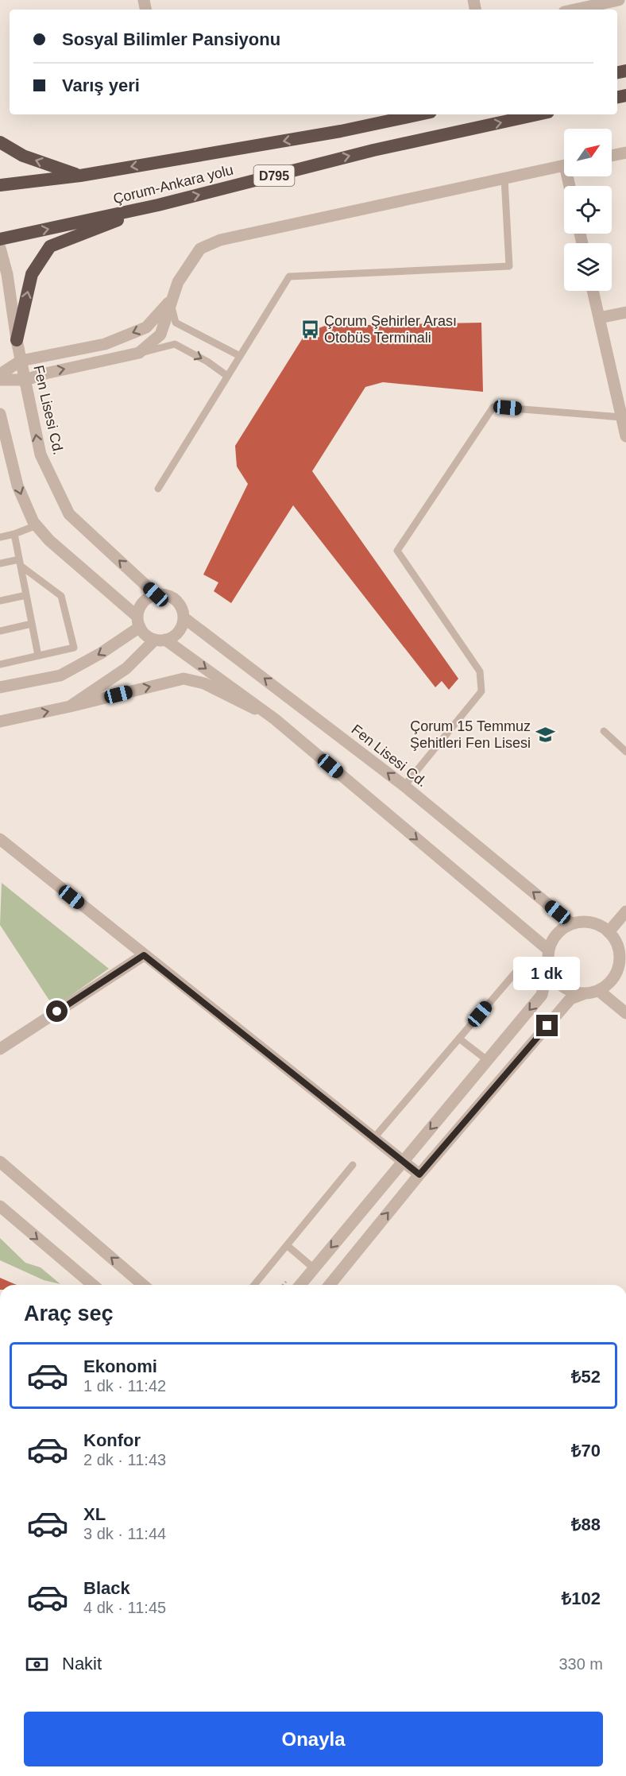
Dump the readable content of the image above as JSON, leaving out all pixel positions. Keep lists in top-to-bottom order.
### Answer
{
  "streets": {
    "highway": ["D795", "Çorum-Ankara yolu"],
    "street": ["Fen Lisesi Cd."]
  },
  "places": {
    "bus stop": ["Çorum Şehirler Arası Otobüs Terminali"],
    "school or university": ["Çorum 15 Temmuz Şehitleri Fen Lisesi"]
  },
  "north": "top right",
  "page": {
    "banner": ["Sosyal Bilimler Pansiyonu", "Varış yeri"],
    "bubble": "1 dk",
    "heading": "Araç seç",
    "list": [
      {
        "name": "Ekonomi",
        "note": "1 dk · 11:42",
        "value": "₺52"
      },
      {
        "name": "Konfor",
        "note": "2 dk · 11:43",
        "value": "₺70"
      },
      {
        "name": "XL",
        "note": "3 dk · 11:44",
        "value": "₺88"
      },
      {
        "name": "Black",
        "note": "4 dk · 11:45",
        "value": "₺102"
      }
    ],
    "pay": ["Nakit", "330 m"],
    "buttons": "Onayla"
  }
}
